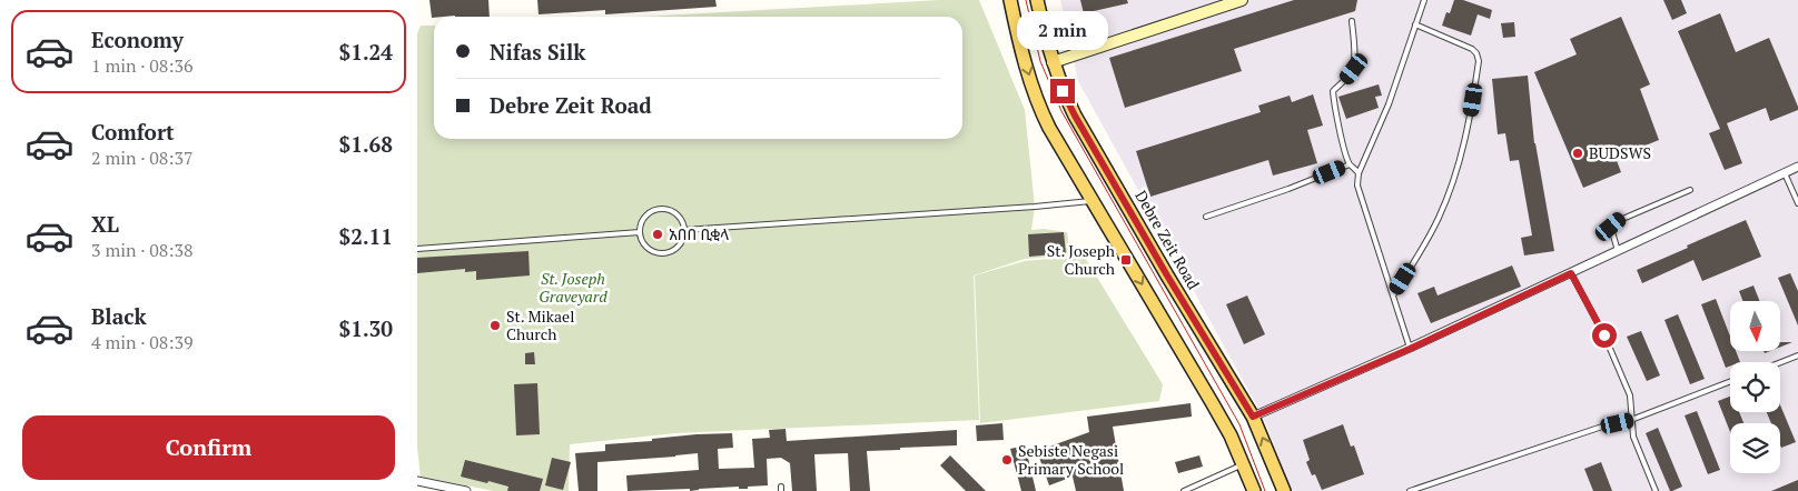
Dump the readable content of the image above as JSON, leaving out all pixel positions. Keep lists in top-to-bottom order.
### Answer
{
  "streets": {
    "main road": ["Debre Zeit Road"]
  },
  "parks": ["St. Joseph Graveyard"],
  "places": {
    "other": [
      "BUDSWS",
      "አበበ ቢቂላ",
      "St. Mikael Church",
      "Sebiste Negasi Primary School"
    ],
    "transit": ["St. Joseph Church"]
  },
  "north": "bottom",
  "page": {
    "list": [
      {
        "name": "Economy",
        "note": "1 min · 08:36",
        "value": "$1.24"
      },
      {
        "name": "Comfort",
        "note": "2 min · 08:37",
        "value": "$1.68"
      },
      {
        "name": "XL",
        "note": "3 min · 08:38",
        "value": "$2.11"
      },
      {
        "name": "Black",
        "note": "4 min · 08:39",
        "value": "$1.30"
      }
    ],
    "bubble": "2 min",
    "banner": ["Nifas Silk", "Debre Zeit Road"],
    "buttons": "Confirm"
  }
}
